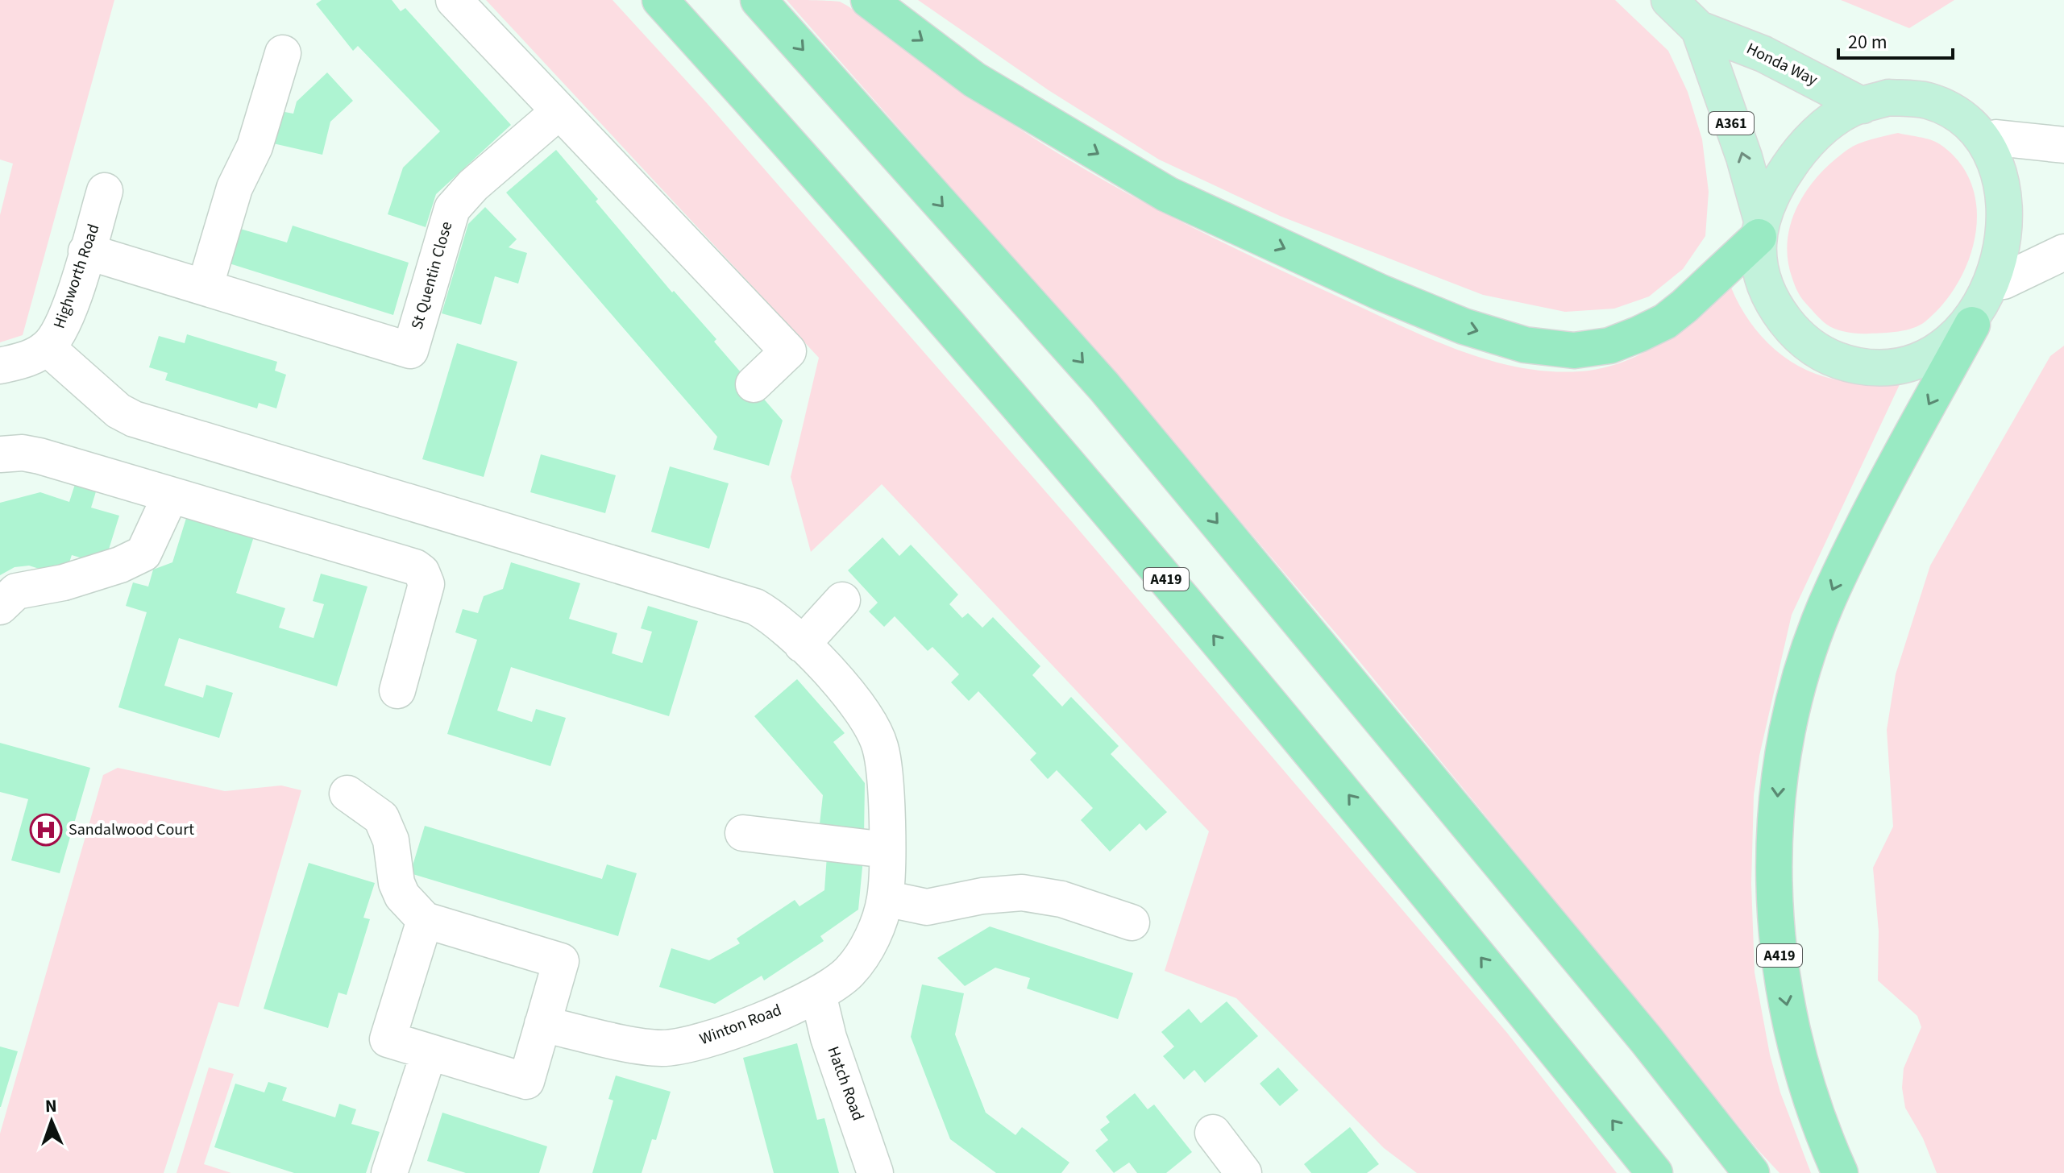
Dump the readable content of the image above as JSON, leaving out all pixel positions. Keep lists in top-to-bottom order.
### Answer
{
  "streets": {
    "highway": ["A419"],
    "main road": ["Honda Way", "A361"],
    "street": [
      "St Quentin Close",
      "Highworth Road",
      "Winton Road",
      "Hatch Road"
    ]
  },
  "crossings": [
    ["Honda Way", "A419"],
    ["St Quentin Close", "Highworth Road"],
    ["Highworth Road", "Winton Road"],
    ["Winton Road", "Hatch Road"]
  ],
  "places": {
    "hospital": ["Sandalwood Court"]
  },
  "scale_bar": "20 m",
  "north": "top"
}
